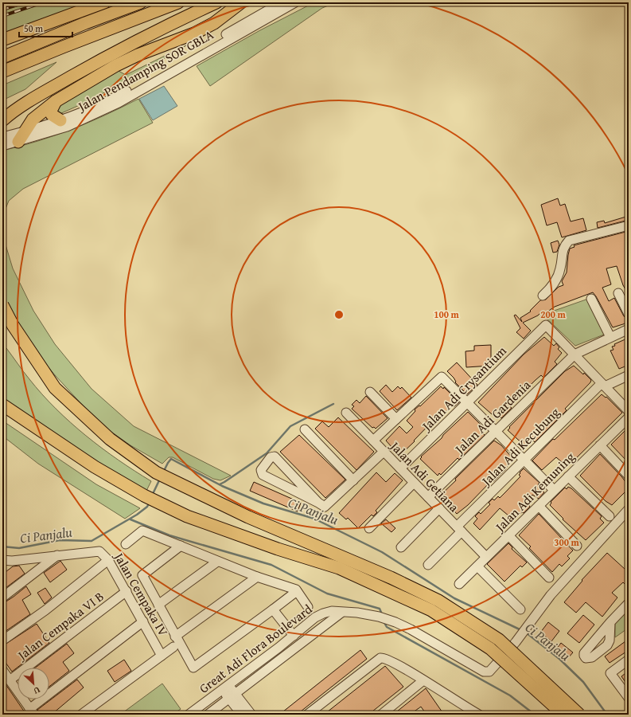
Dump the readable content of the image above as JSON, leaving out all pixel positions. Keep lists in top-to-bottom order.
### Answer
{
  "streets": {
    "street": [
      "Jalan Pendamping SOR GBLA",
      "Jalan Adi Crysantium",
      "Jalan Adi Gardenia",
      "Jalan Adi Kecubung",
      "Jalan Adi Getiana",
      "Jalan Adi Kemuning",
      "Jalan Cempaka IV",
      "Jalan Cempaka VI B",
      "Great Adi Flora Boulevard"
    ]
  },
  "crossings": [
    ["Jalan Adi Crysantium", "Jalan Adi Gardenia"],
    ["Jalan Adi Crysantium", "Jalan Adi Getiana"],
    ["Jalan Adi Gardenia", "Jalan Adi Getiana"],
    ["Jalan Adi Kecubung", "Jalan Adi Getiana"],
    ["Jalan Adi Getiana", "Jalan Adi Kemuning"],
    ["Jalan Cempaka IV", "Jalan Cempaka VI B"]
  ],
  "water": ["Ci Panjalu"],
  "scale_bar": "50 m",
  "north": "bottom right",
  "rings": ["100 m", "200 m", "300 m"]
}
